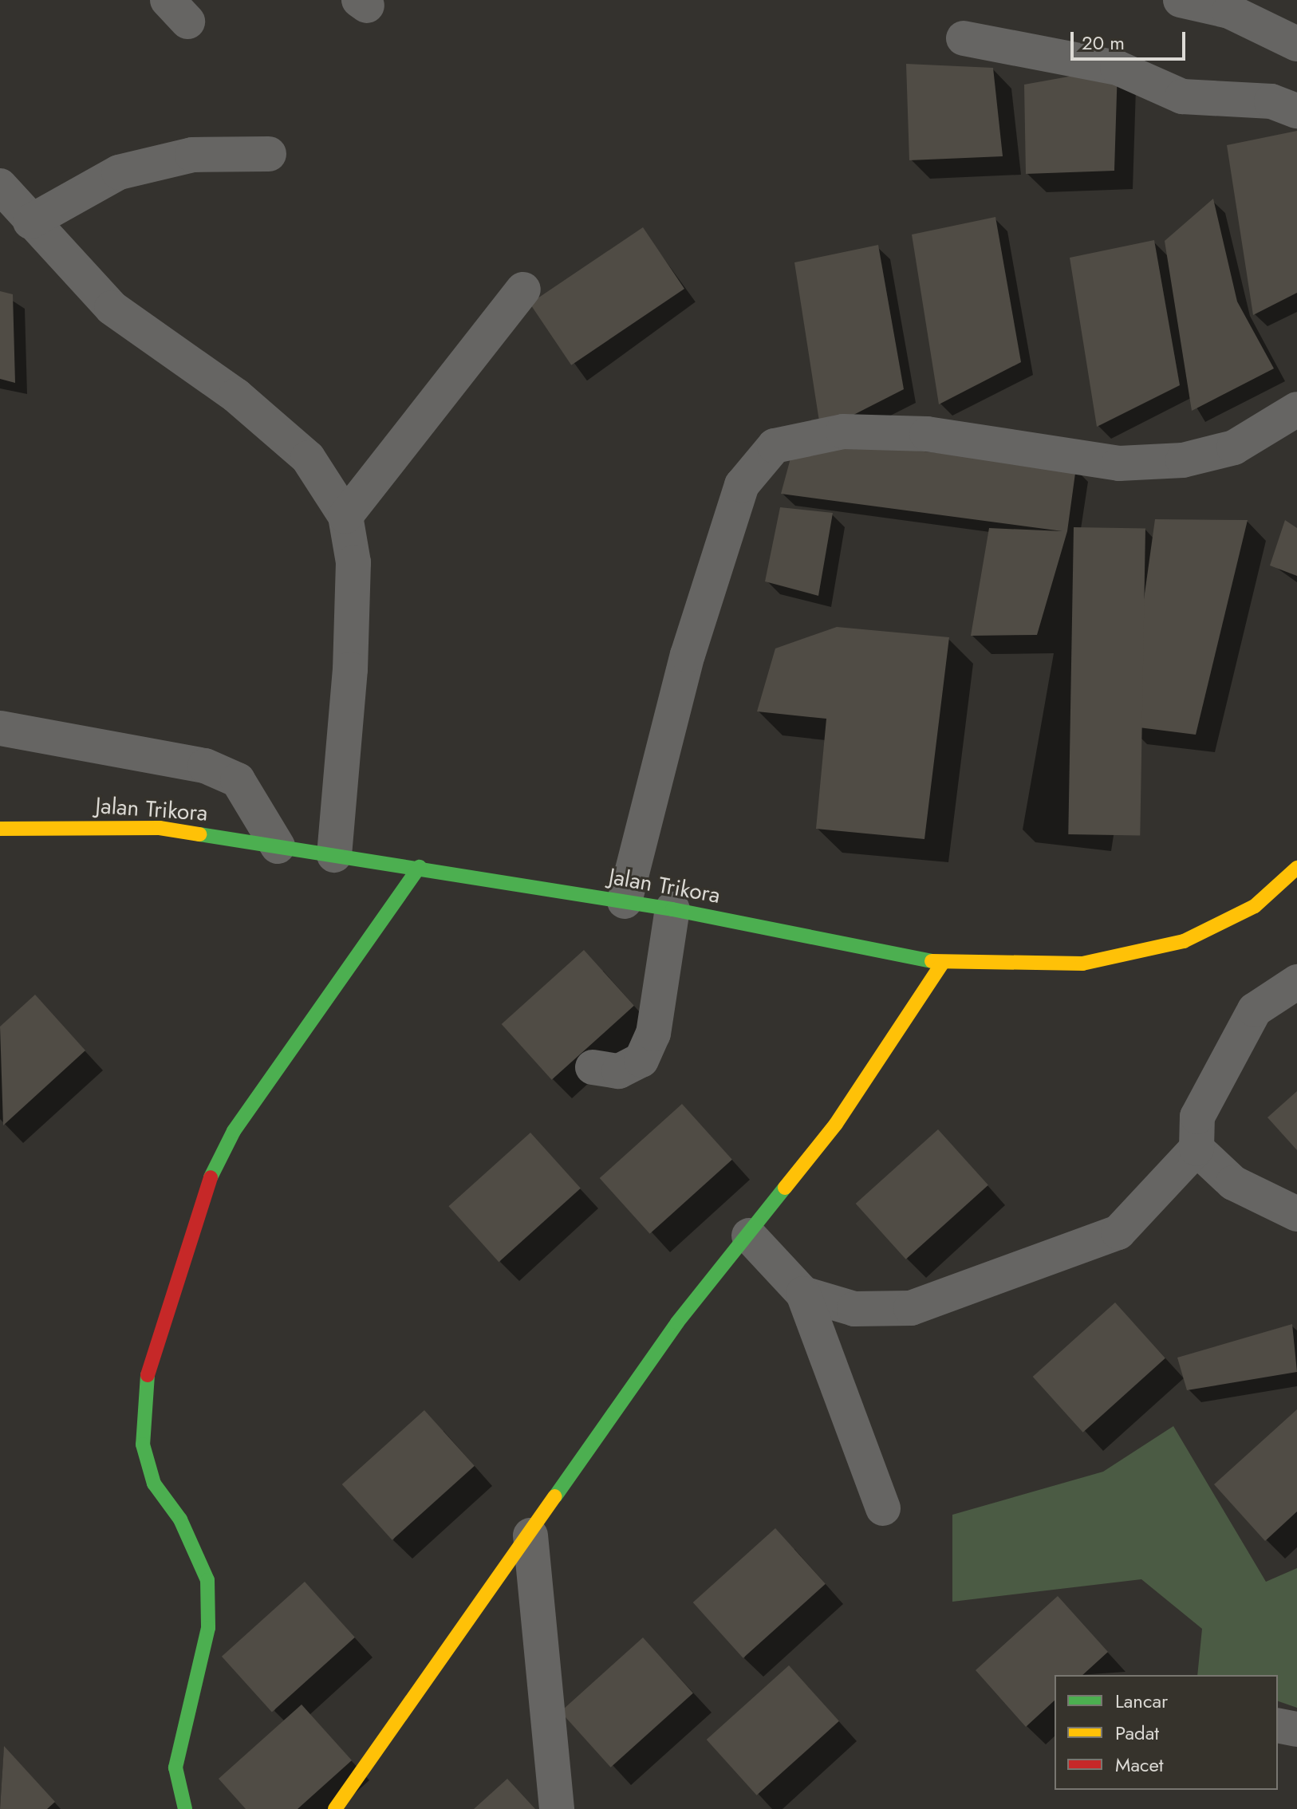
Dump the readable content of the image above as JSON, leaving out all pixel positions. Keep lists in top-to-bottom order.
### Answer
{
  "streets": {
    "street": ["Jalan Trikora"]
  },
  "legend": ["Lancar", "Padat", "Macet"],
  "scale_bar": "20 m"
}
